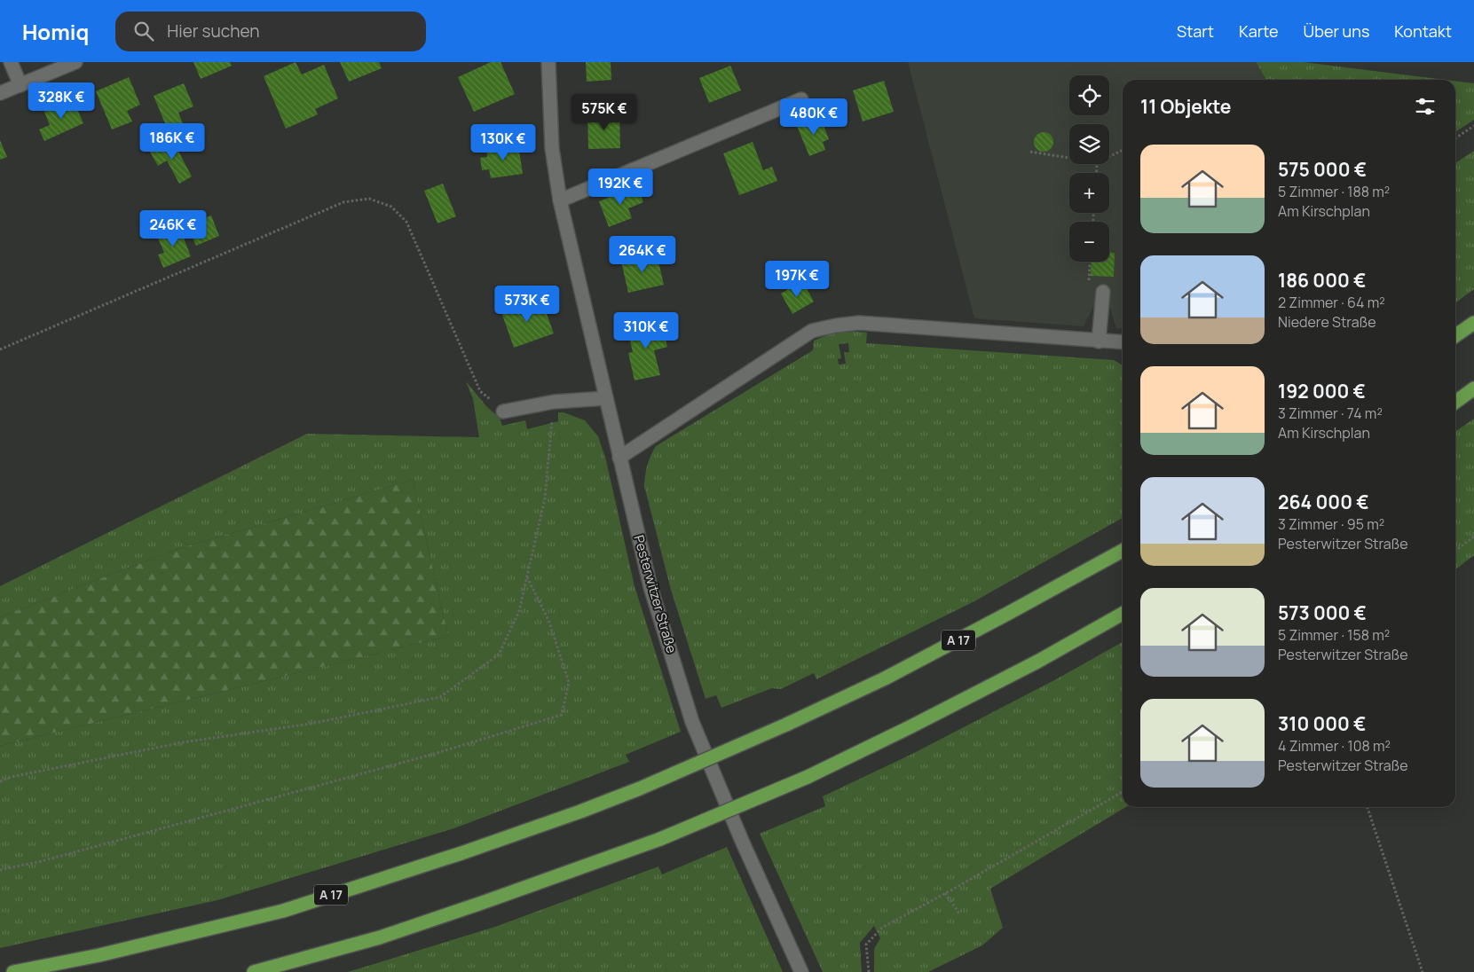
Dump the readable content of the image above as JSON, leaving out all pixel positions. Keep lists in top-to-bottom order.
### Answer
{
  "streets": {
    "highway": ["A 17"],
    "street": ["Pesterwitzer Straße"]
  },
  "page": {
    "header": "Homiq",
    "search": "Hier suchen",
    "nav": [
      "Start",
      "Karte",
      "Über uns",
      "Kontakt"
    ],
    "map_buttons": ["+", "−"],
    "heading": "11 Objekte",
    "price": [
      "328K €",
      "575K €",
      "480K €",
      "186K €",
      "130K €",
      "192K €",
      "246K €",
      "264K €",
      "197K €",
      "573K €",
      "310K €"
    ],
    "list": [
      {
        "name": "575 000 €",
        "note": "5 Zimmer · 188 m² · Am Kirschplan"
      },
      {
        "name": "186 000 €",
        "note": "2 Zimmer · 64 m² · Niedere Straße"
      },
      {
        "name": "192 000 €",
        "note": "3 Zimmer · 74 m² · Am Kirschplan"
      },
      {
        "name": "264 000 €",
        "note": "3 Zimmer · 95 m² · Pesterwitzer Straße"
      },
      {
        "name": "573 000 €",
        "note": "5 Zimmer · 158 m² · Pesterwitzer Straße"
      },
      {
        "name": "310 000 €",
        "note": "4 Zimmer · 108 m² · Pesterwitzer Straße"
      }
    ]
  }
}
